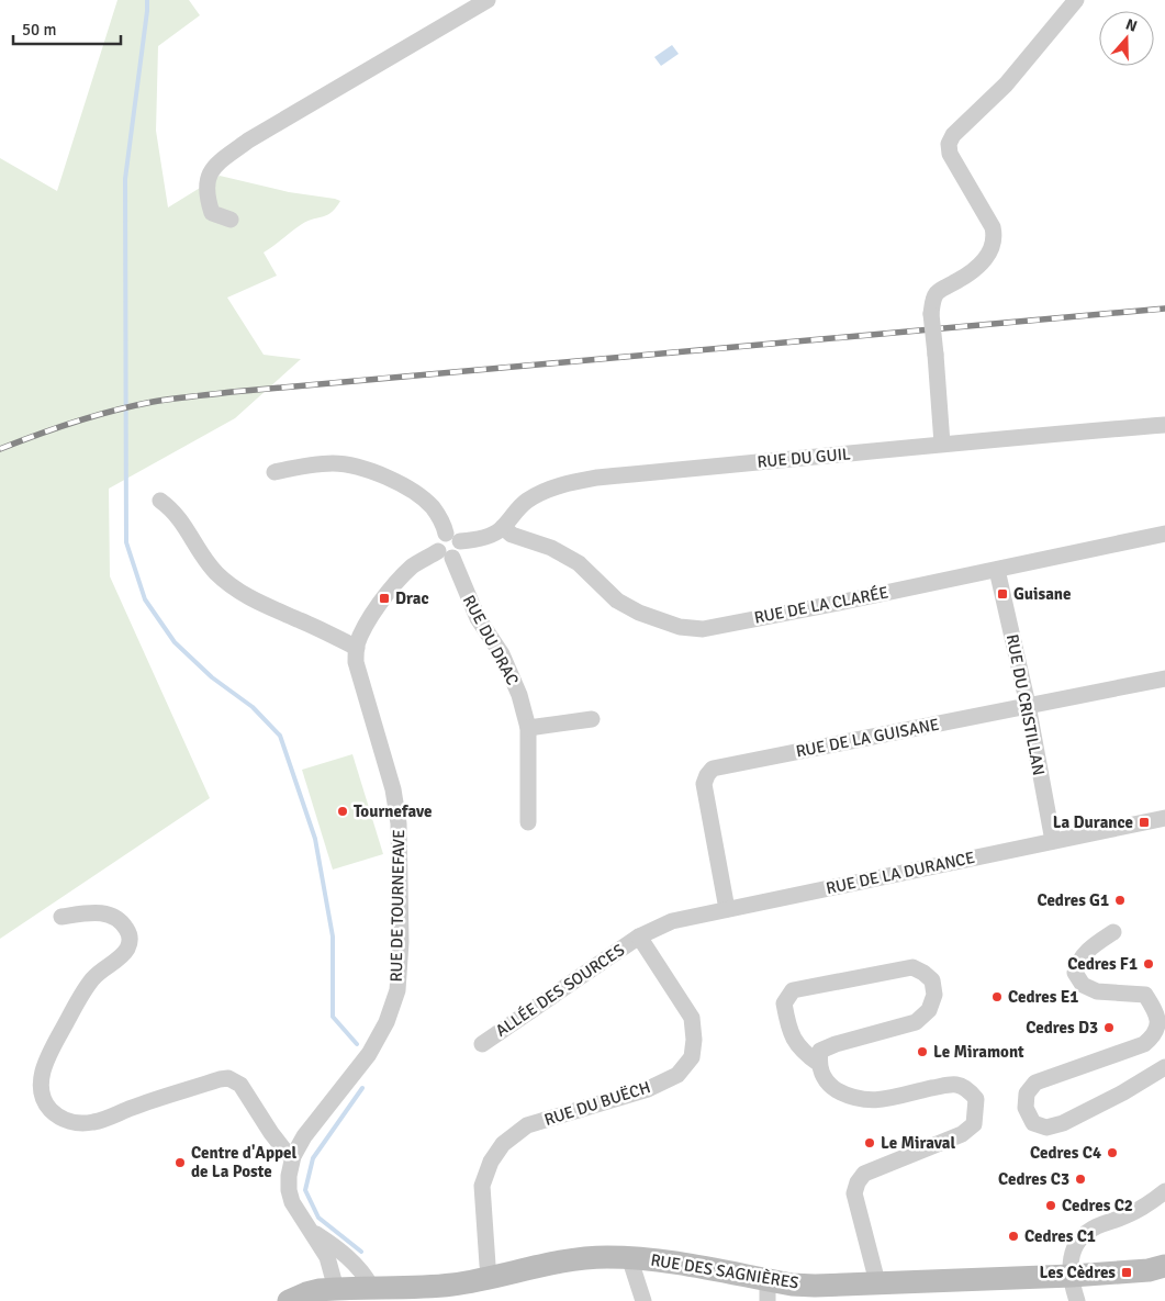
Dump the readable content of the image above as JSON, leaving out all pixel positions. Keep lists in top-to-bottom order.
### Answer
{
  "streets": {
    "main road": ["RUE DES SAGNIÈRES"],
    "street": [
      "RUE DU GUIL",
      "RUE DE LA CLARÉE",
      "RUE DU DRAC",
      "RUE DU CRISTILLAN",
      "RUE DE LA GUISANE",
      "RUE DE LA DURANCE",
      "RUE DE TOURNEFAVE",
      "ALLÉE DES SOURCES",
      "RUE DU BUËCH"
    ]
  },
  "crossings": [
    ["RUE DU GUIL", "RUE DE LA CLARÉE"],
    ["RUE DE LA CLARÉE", "RUE DU CRISTILLAN"],
    ["RUE DU DRAC", "RUE DE TOURNEFAVE"],
    ["RUE DU CRISTILLAN", "RUE DE LA GUISANE"],
    ["RUE DU CRISTILLAN", "RUE DE LA DURANCE"],
    ["RUE DE LA GUISANE", "RUE DE LA DURANCE"],
    ["RUE DE LA DURANCE", "ALLÉE DES SOURCES"],
    ["RUE DE LA DURANCE", "RUE DU BUËCH"],
    ["RUE DE TOURNEFAVE", "RUE DES SAGNIÈRES"],
    ["ALLÉE DES SOURCES", "RUE DU BUËCH"],
    ["RUE DU BUËCH", "RUE DES SAGNIÈRES"]
  ],
  "places": {
    "transit": [
      "Guisane",
      "Drac",
      "La Durance",
      "Les Cèdres"
    ],
    "other": [
      "Tournefave",
      "Cedres G1",
      "Cedres F1",
      "Cedres E1",
      "Cedres D3",
      "Le Miramont",
      "Le Miraval",
      "Cedres C4",
      "Centre d'Appel de La Poste",
      "Cedres C3",
      "Cedres C2",
      "Cedres C1"
    ]
  },
  "scale_bar": "50 m",
  "north": "top"
}
